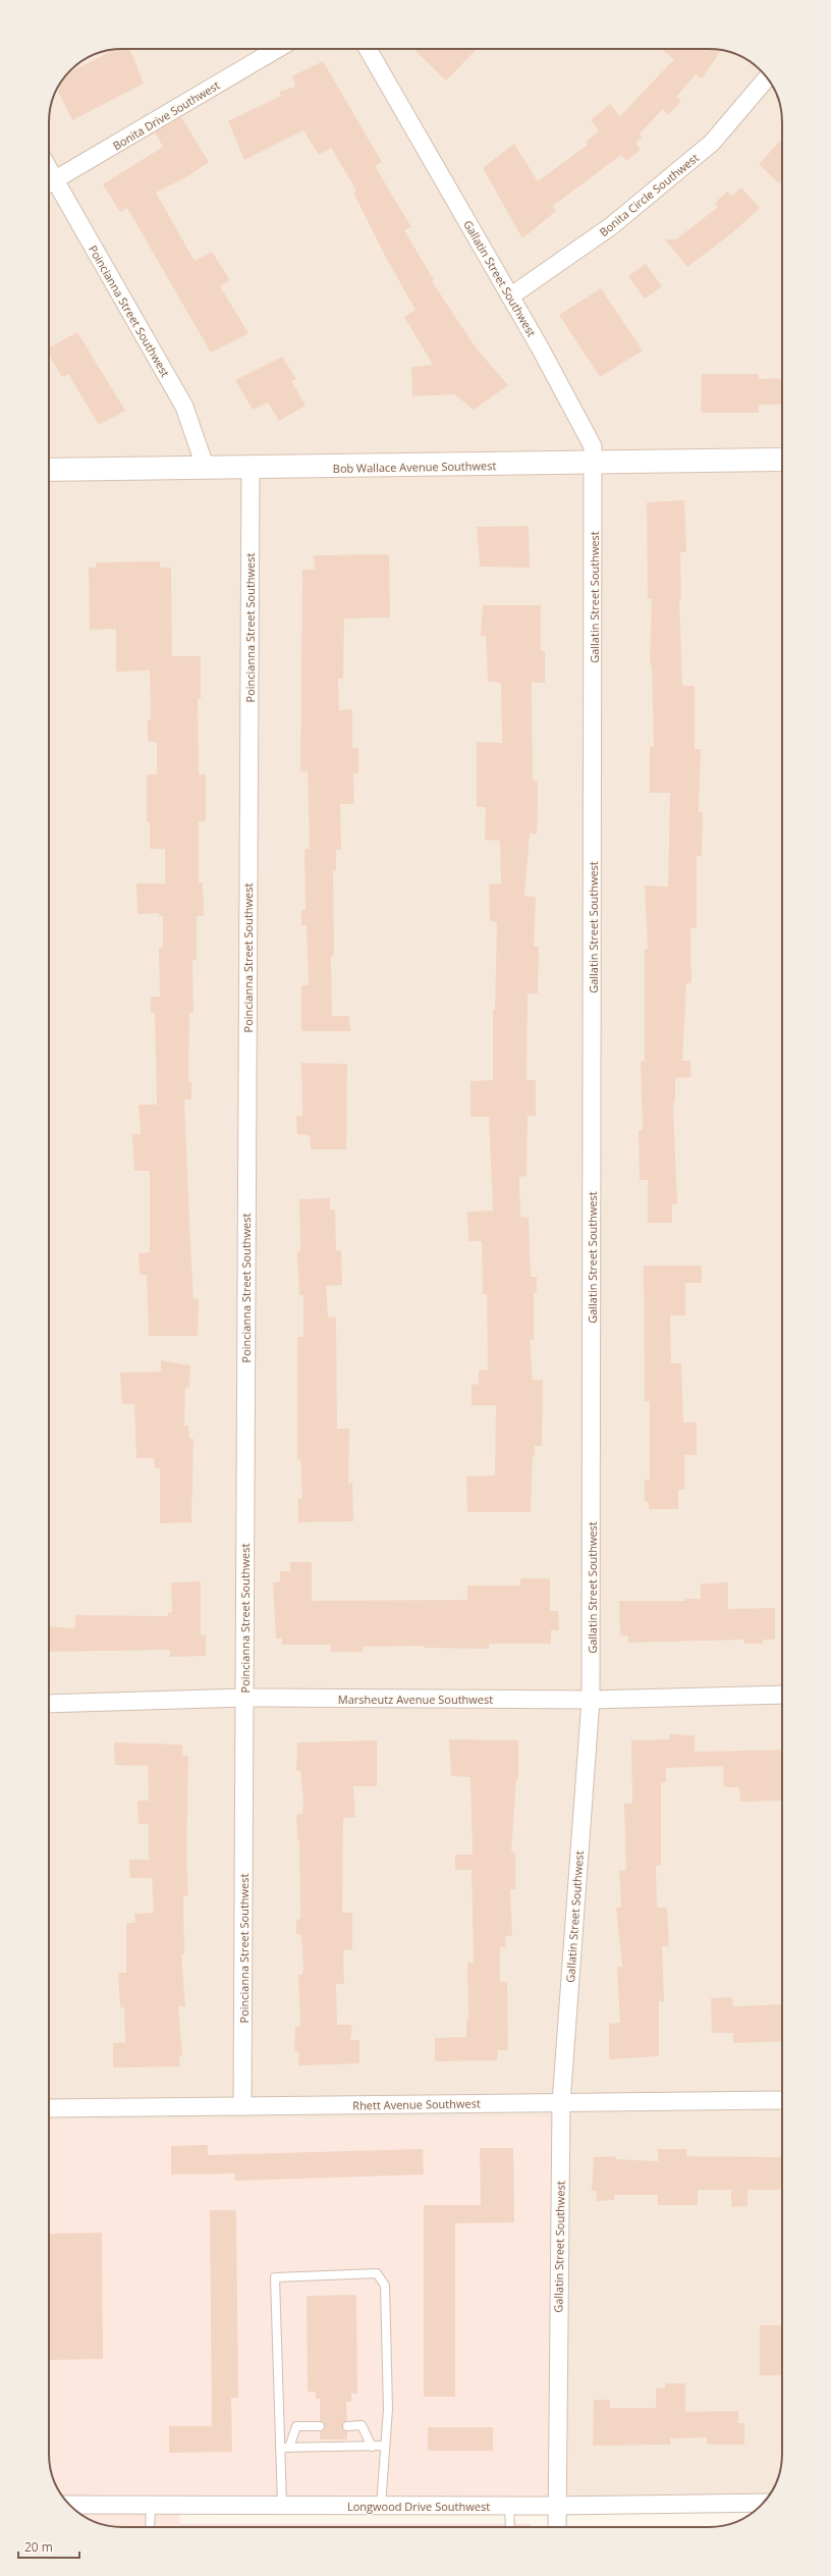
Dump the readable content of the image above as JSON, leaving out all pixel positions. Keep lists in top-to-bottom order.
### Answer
{
  "streets": {
    "main road": ["Bob Wallace Avenue Southwest"],
    "street": [
      "Bonita Drive Southwest",
      "Bonita Circle Southwest",
      "Gallatin Street Southwest",
      "Poincianna Street Southwest",
      "Marsheutz Avenue Southwest",
      "Rhett Avenue Southwest",
      "Longwood Drive Southwest"
    ]
  },
  "crossings": [
    ["Bonita Drive Southwest", "Poincianna Street Southwest"],
    ["Bonita Circle Southwest", "Gallatin Street Southwest"],
    ["Gallatin Street Southwest", "Bob Wallace Avenue Southwest"],
    ["Gallatin Street Southwest", "Marsheutz Avenue Southwest"],
    ["Gallatin Street Southwest", "Rhett Avenue Southwest"],
    ["Gallatin Street Southwest", "Longwood Drive Southwest"],
    ["Poincianna Street Southwest", "Bob Wallace Avenue Southwest"],
    ["Poincianna Street Southwest", "Marsheutz Avenue Southwest"],
    ["Poincianna Street Southwest", "Rhett Avenue Southwest"]
  ],
  "scale_bar": "20 m"
}
